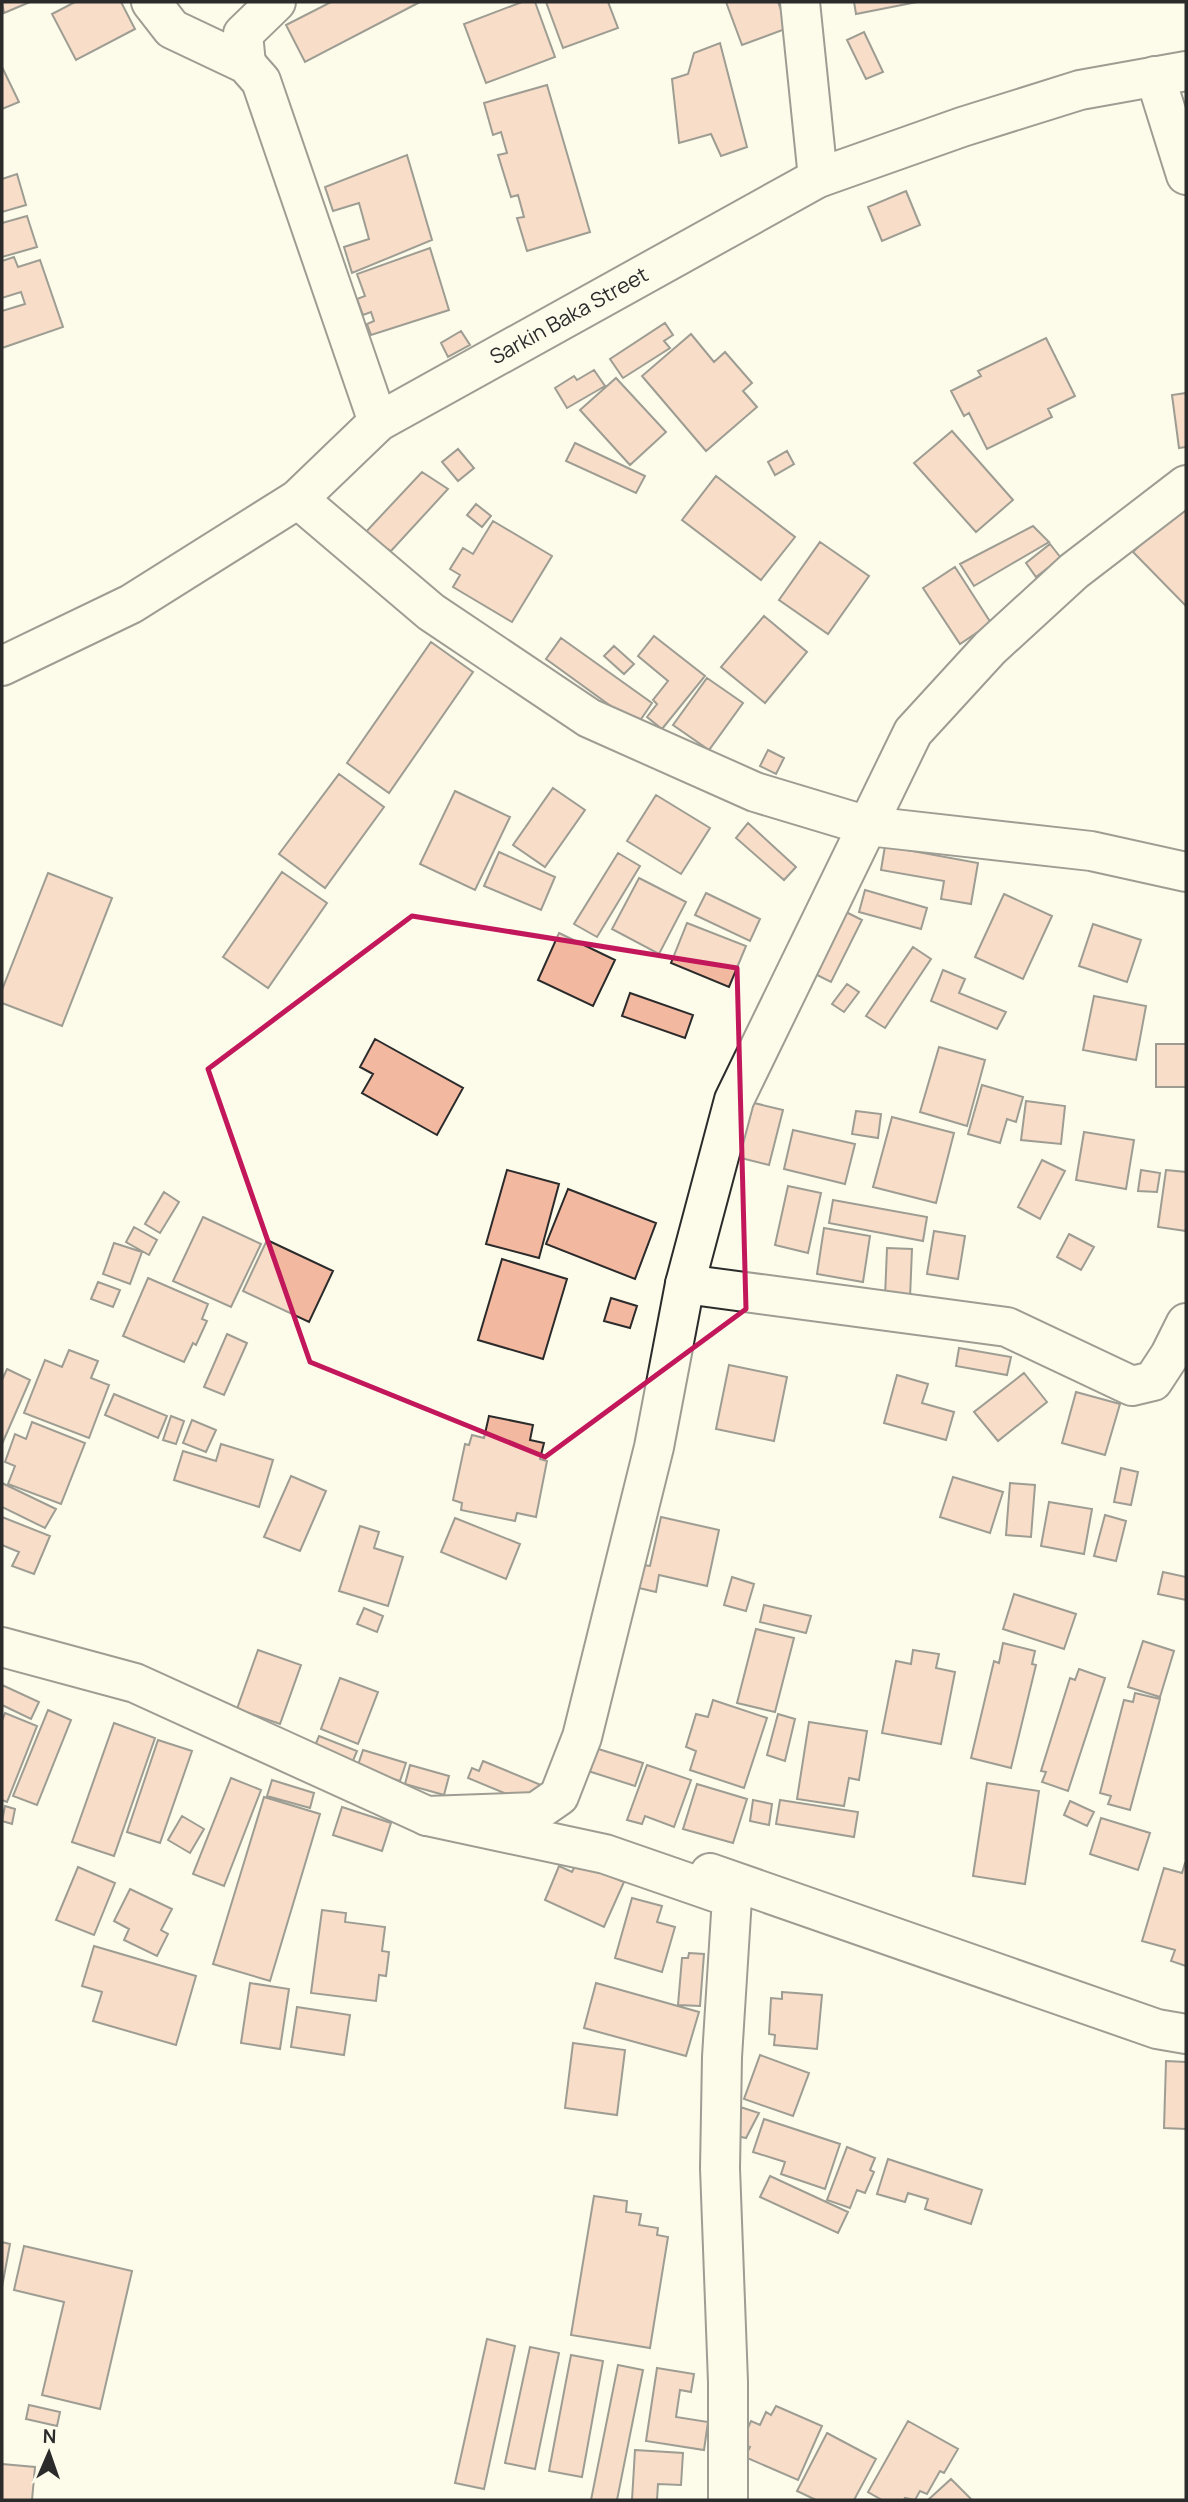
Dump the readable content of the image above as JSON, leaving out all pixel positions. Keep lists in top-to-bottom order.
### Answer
{
  "streets": {
    "street": ["Sarkin Baka Street"]
  },
  "north": "top"
}
